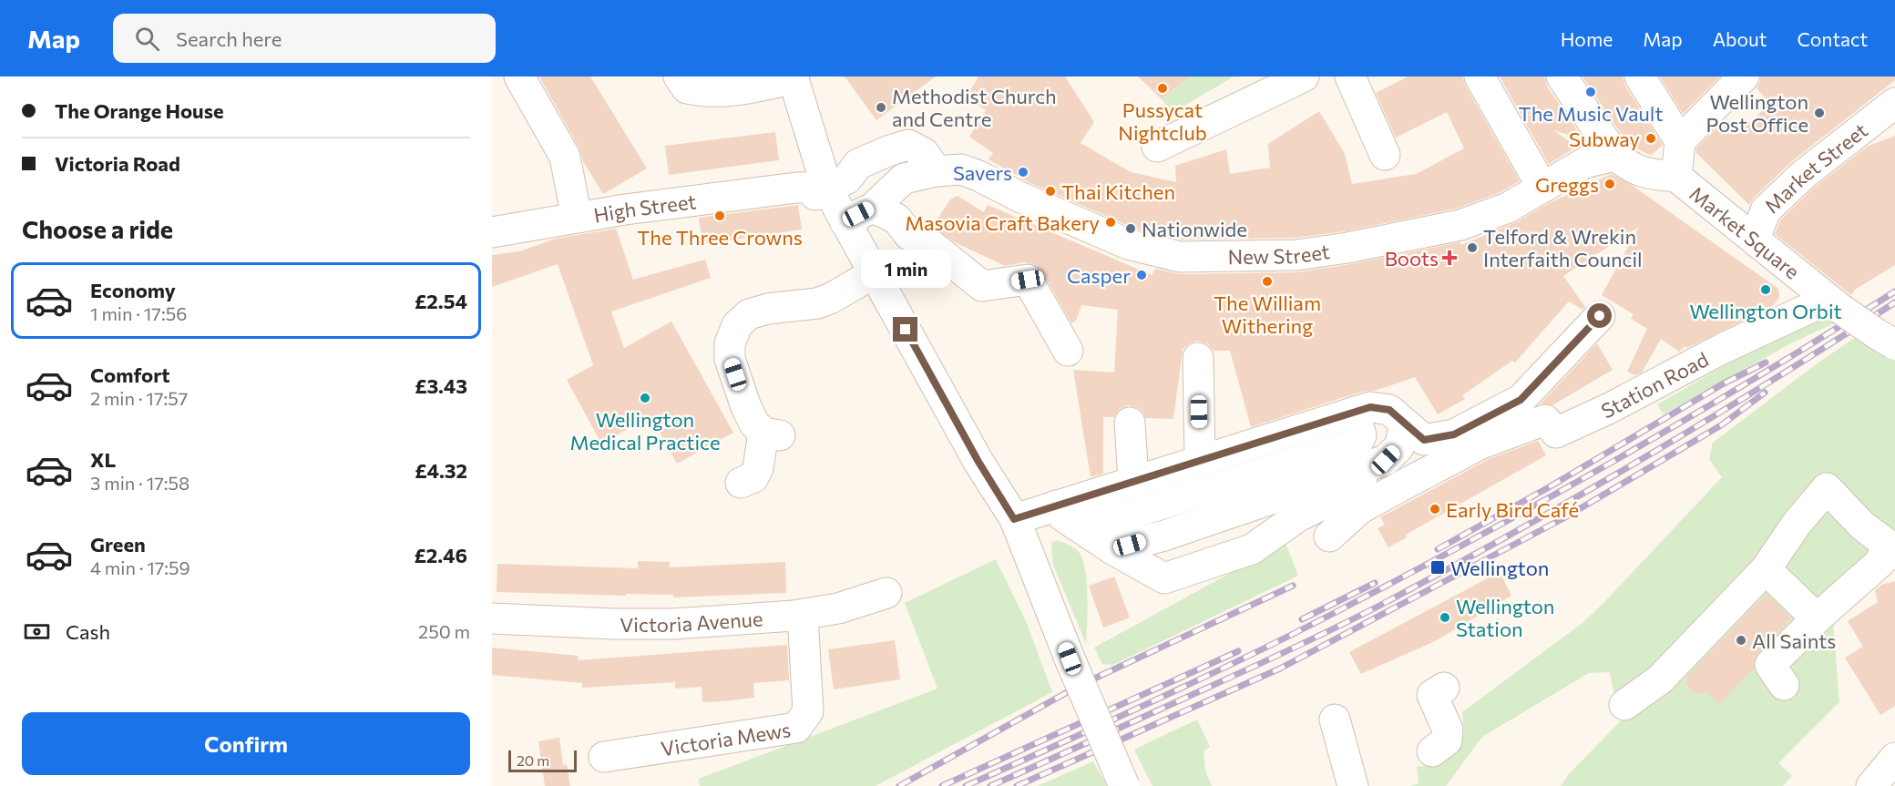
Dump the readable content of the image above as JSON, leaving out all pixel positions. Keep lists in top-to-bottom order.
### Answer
{
  "streets": {
    "street": [
      "Market Street",
      "High Street",
      "Market Square",
      "New Street",
      "Station Road",
      "Victoria Avenue",
      "Victoria Mews"
    ]
  },
  "crossings": [
    ["Market Street", "Market Square"],
    ["Market Square", "New Street"],
    ["Market Square", "Station Road"],
    ["Victoria Avenue", "Victoria Mews"]
  ],
  "places": {
    "other": [
      "Pussycat Nightclub",
      "The Music Vault",
      "Methodist Church and Centre",
      "Wellington Post Office",
      "Subway",
      "Savers",
      "Greggs",
      "Thai Kitchen",
      "The Three Crowns",
      "Masovia Craft Bakery",
      "Nationwide",
      "Telford & Wrekin Interfaith Council",
      "Casper",
      "The William Withering",
      "Wellington Orbit",
      "Wellington Medical Practice",
      "Early Bird Café",
      "Wellington Station",
      "All Saints"
    ],
    "health": ["Boots"],
    "transit": ["Wellington"]
  },
  "scale_bar": "20 m",
  "page": {
    "header": "Map",
    "search": "Search here",
    "nav": [
      "Home",
      "Map",
      "About",
      "Contact"
    ],
    "banner": ["The Orange House", "Victoria Road"],
    "heading": "Choose a ride",
    "bubble": "1 min",
    "list": [
      {
        "name": "Economy",
        "note": "1 min · 17:56",
        "value": "£2.54"
      },
      {
        "name": "Comfort",
        "note": "2 min · 17:57",
        "value": "£3.43"
      },
      {
        "name": "XL",
        "note": "3 min · 17:58",
        "value": "£4.32"
      },
      {
        "name": "Green",
        "note": "4 min · 17:59",
        "value": "£2.46"
      }
    ],
    "pay": ["Cash", "250 m"],
    "buttons": "Confirm",
    "scale": "20 m"
  }
}
